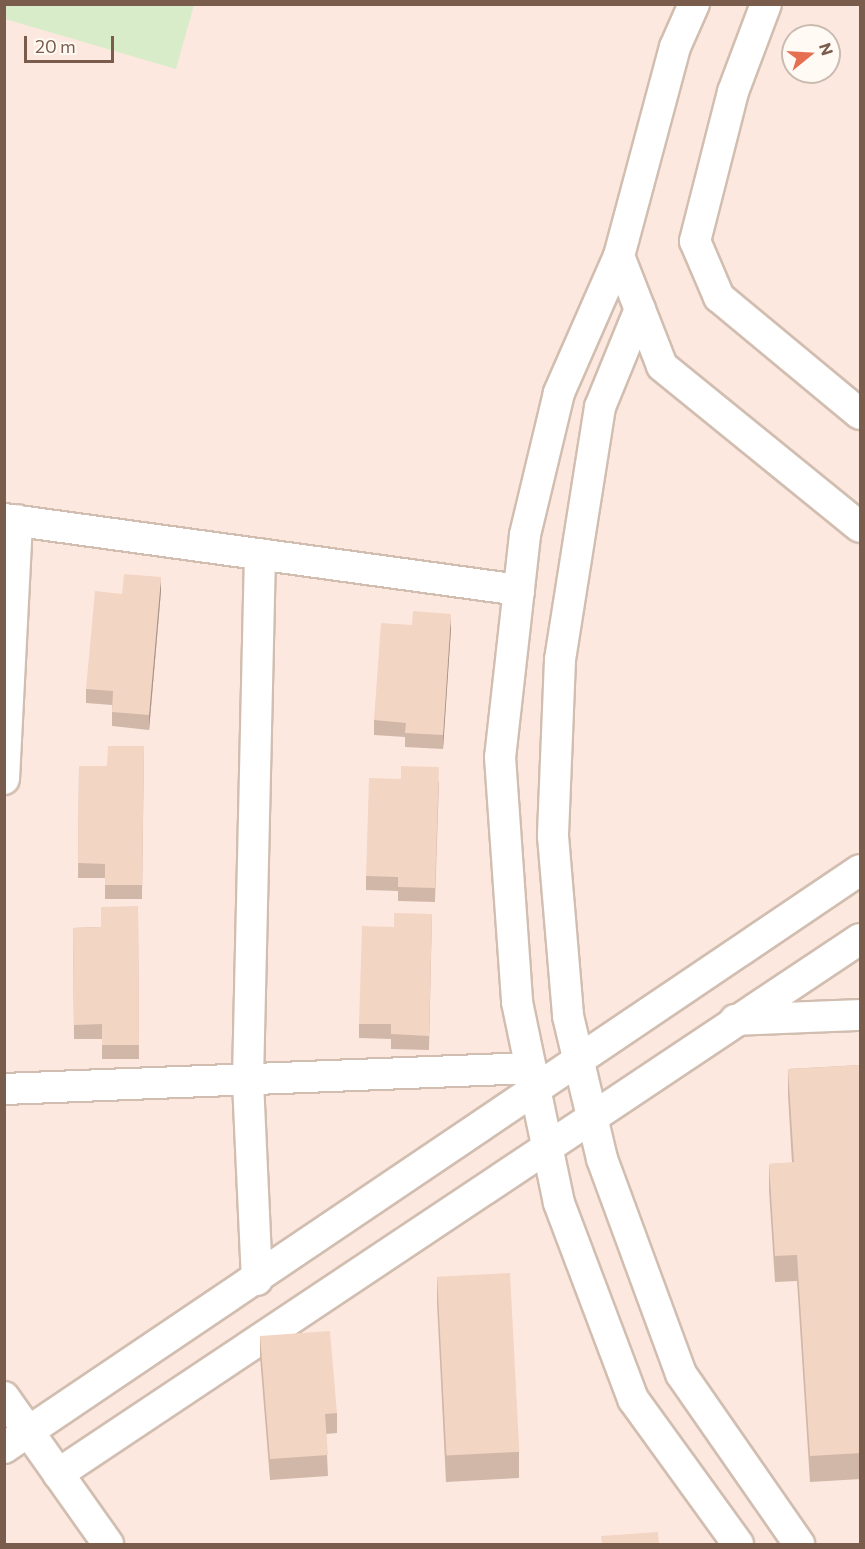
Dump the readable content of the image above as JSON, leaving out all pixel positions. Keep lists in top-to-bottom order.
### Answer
{
  "scale_bar": "20 m",
  "north": "right"
}
